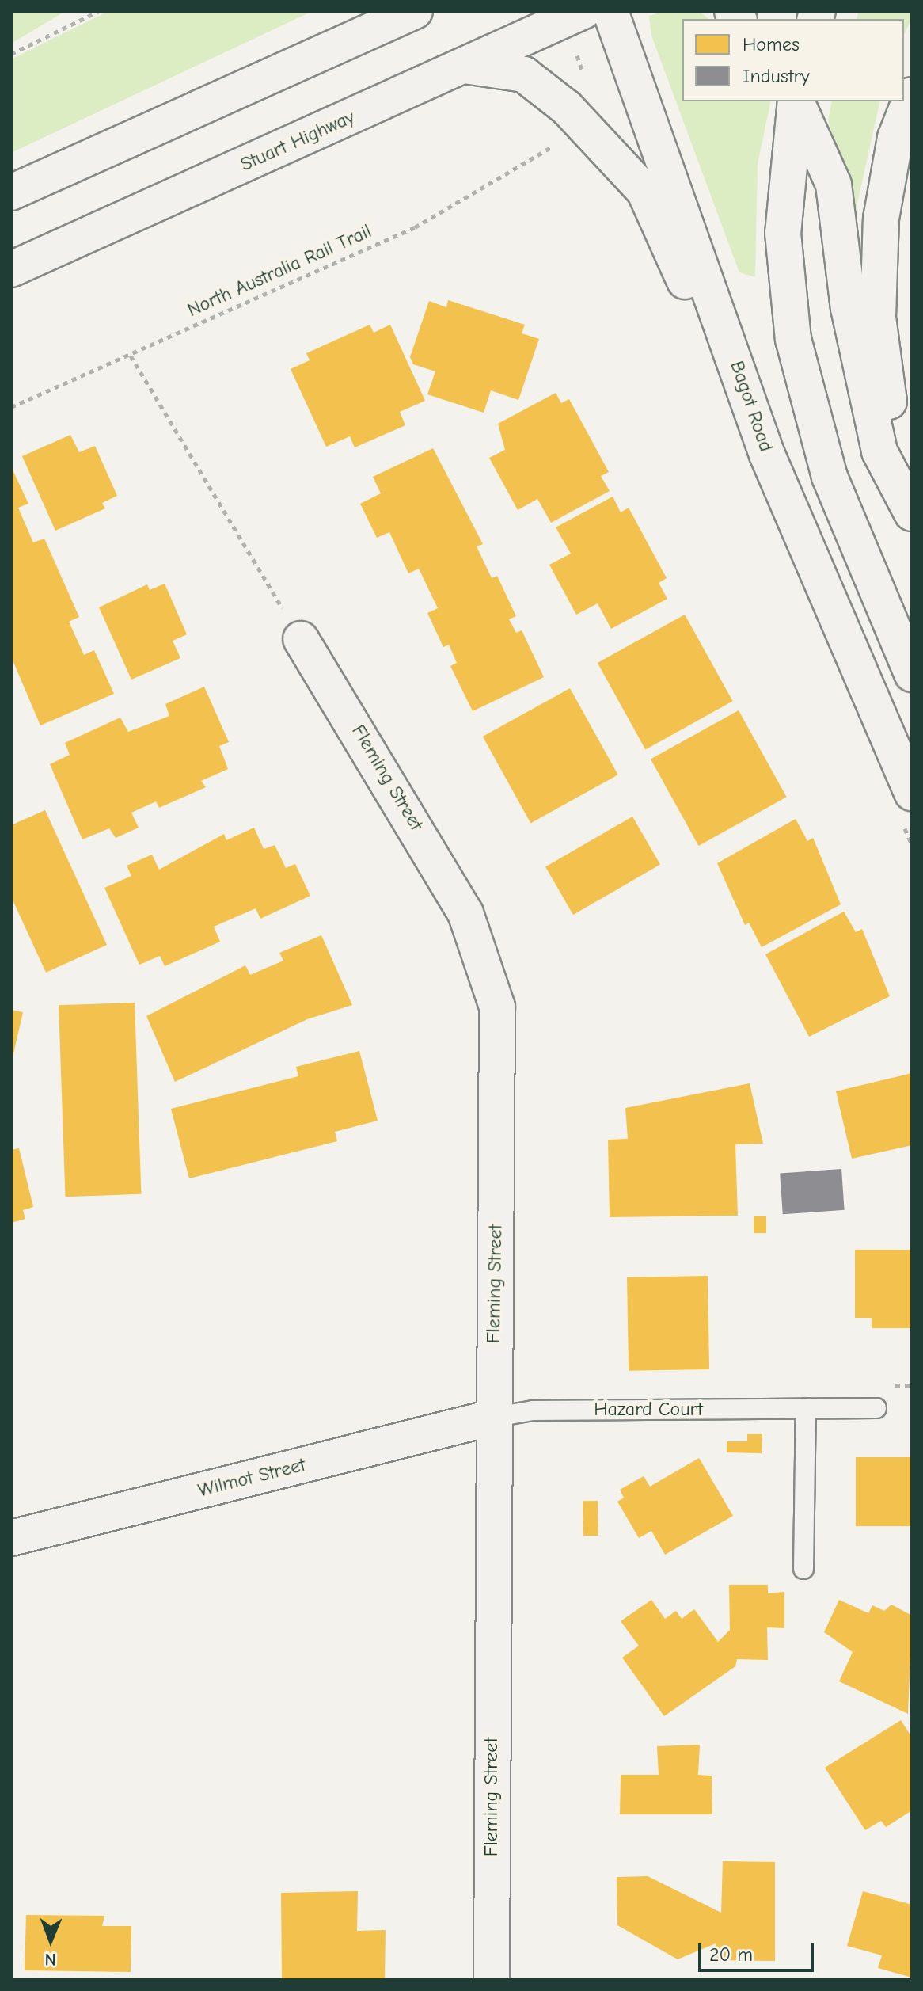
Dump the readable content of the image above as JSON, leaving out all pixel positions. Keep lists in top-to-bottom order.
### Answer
{
  "streets": {
    "main road": [
      "Stuart Highway",
      "Bagot Road",
      "Fleming Street",
      "Wilmot Street"
    ],
    "lane": ["Hazard Court"],
    "path": ["North Australia Rail Trail"]
  },
  "crossings": [
    ["Fleming Street", "Hazard Court"],
    ["Fleming Street", "Wilmot Street"],
    ["Hazard Court", "Wilmot Street"]
  ],
  "legend": ["Homes", "Industry"],
  "scale_bar": "20 m",
  "north": "bottom"
}
